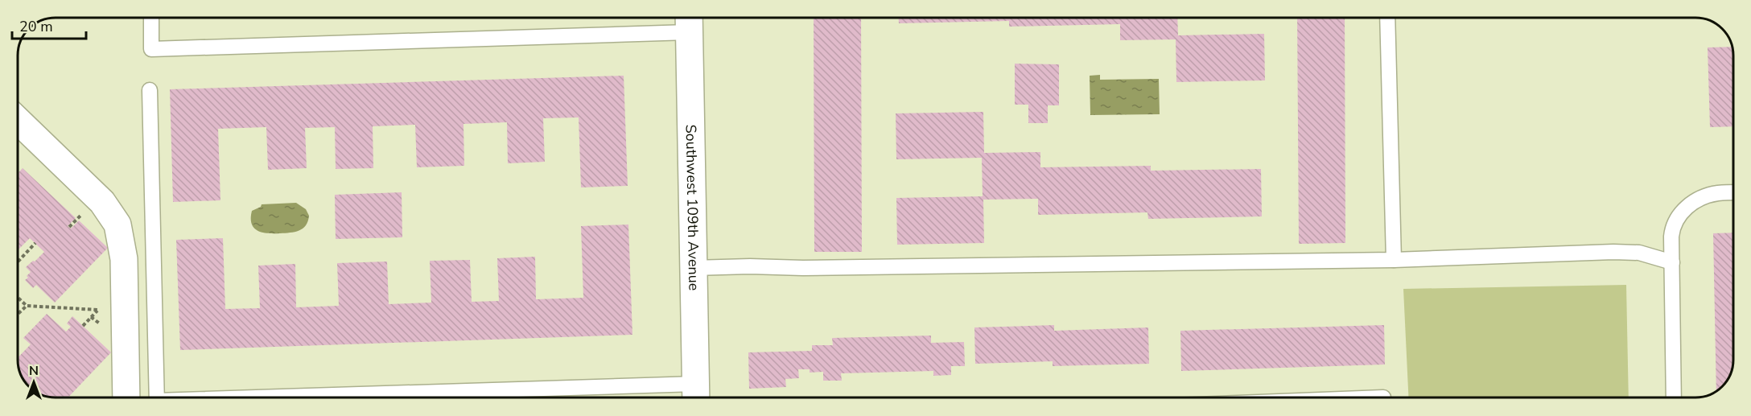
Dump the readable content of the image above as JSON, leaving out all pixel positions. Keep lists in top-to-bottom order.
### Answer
{
  "streets": {
    "street": ["Southwest 109th Avenue"]
  },
  "scale_bar": "20 m",
  "north": "top"
}
